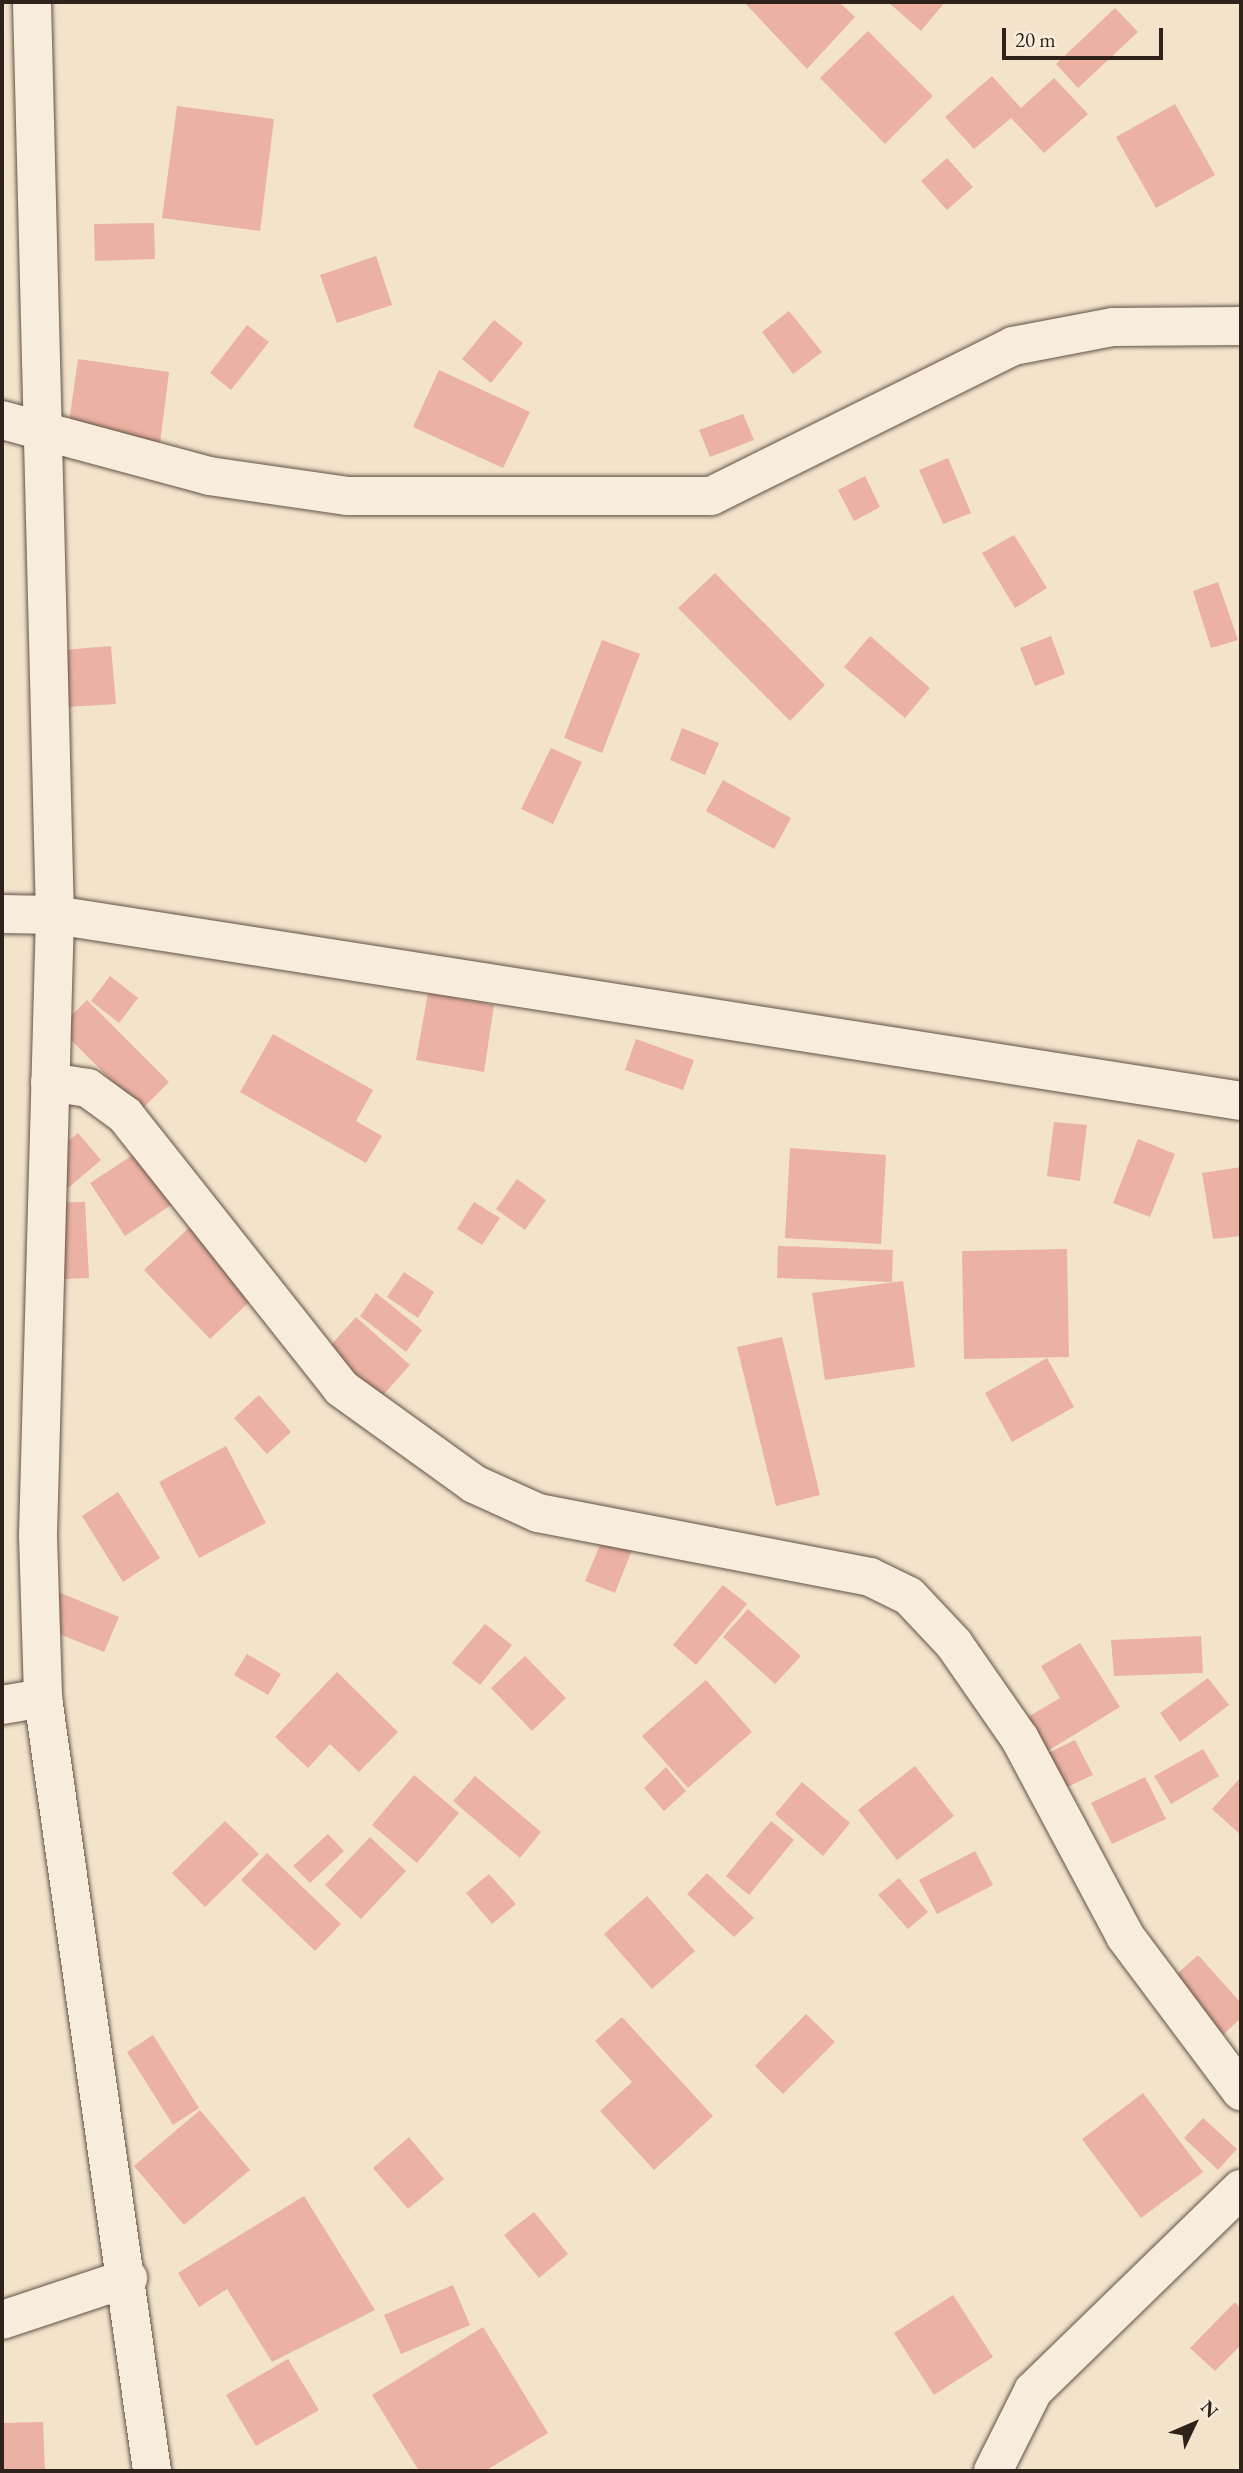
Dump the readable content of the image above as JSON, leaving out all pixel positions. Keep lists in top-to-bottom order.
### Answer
{
  "scale_bar": "20 m",
  "north": "top right"
}
